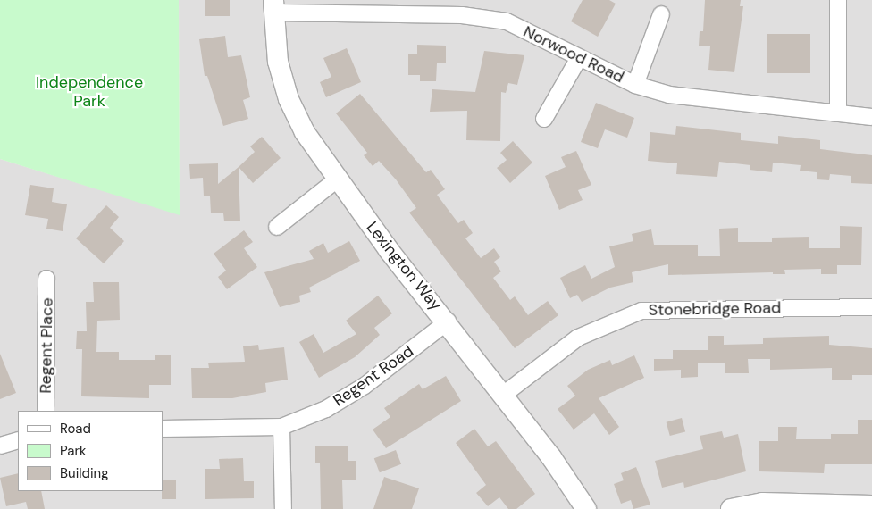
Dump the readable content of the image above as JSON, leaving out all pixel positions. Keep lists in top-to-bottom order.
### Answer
{
  "streets": {
    "street": [
      "Norwood Road",
      "Lexington Way",
      "Stonebridge Road",
      "Regent Place",
      "Regent Road"
    ]
  },
  "crossings": [
    ["Norwood Road", "Lexington Way"],
    ["Lexington Way", "Stonebridge Road"],
    ["Lexington Way", "Regent Road"]
  ],
  "parks": ["Independence Park"],
  "legend": ["Road", "Park", "Building"]
}
